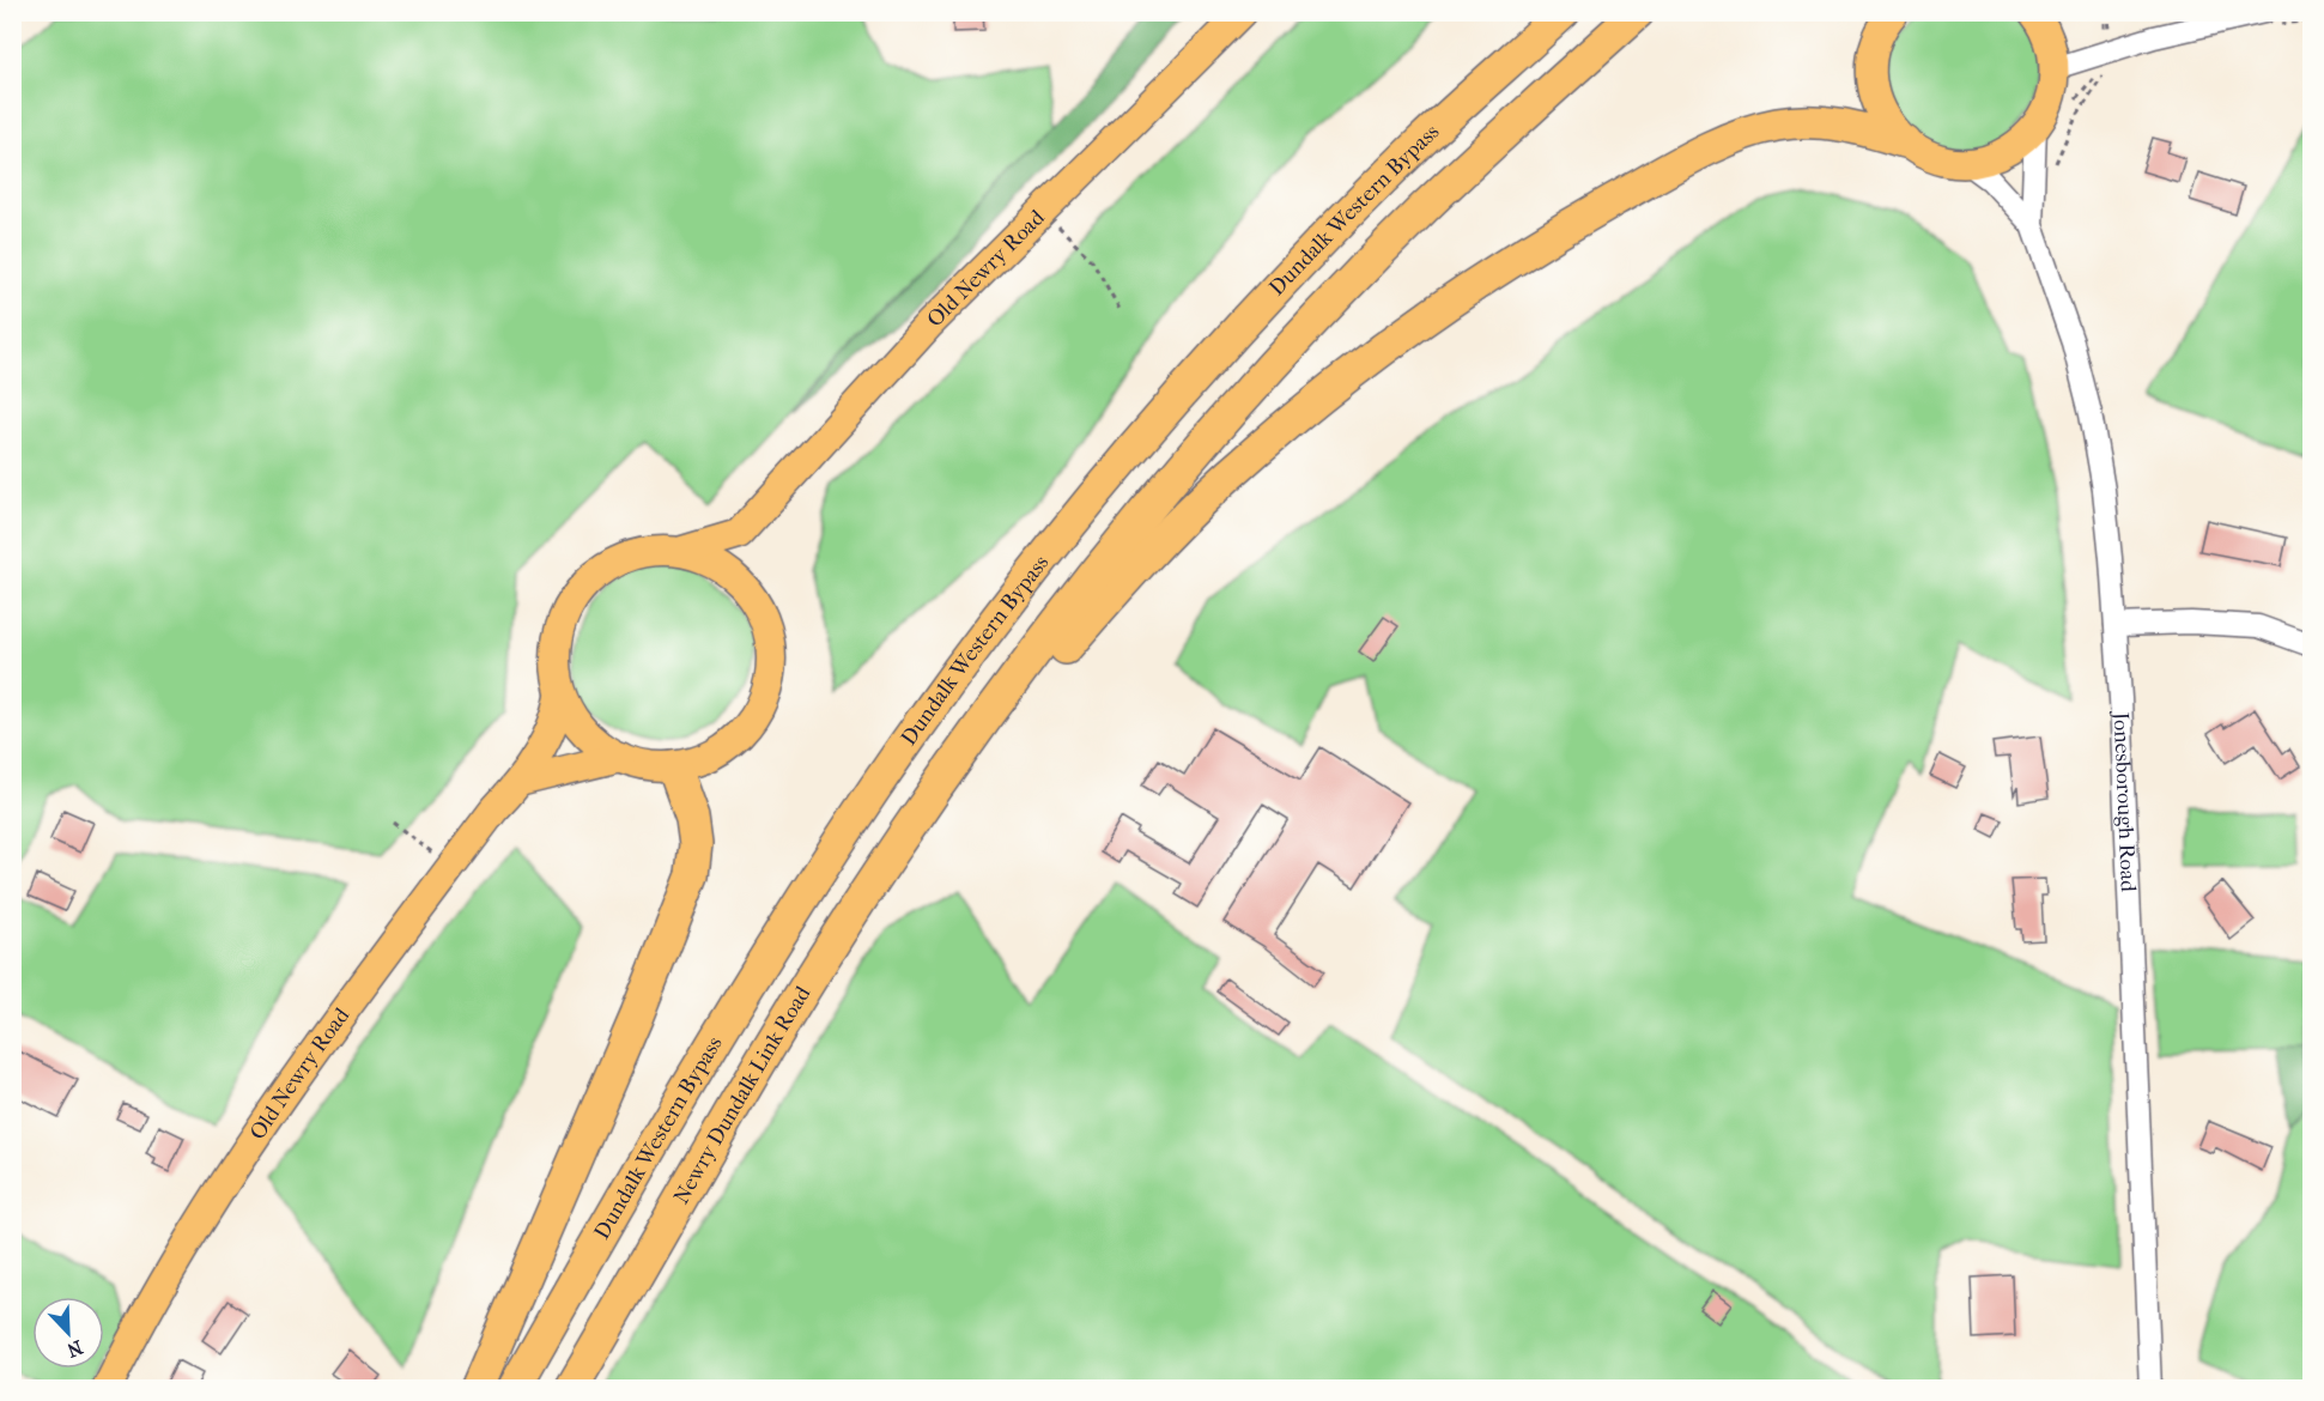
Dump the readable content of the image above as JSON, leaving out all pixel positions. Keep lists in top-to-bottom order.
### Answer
{
  "streets": {
    "highway": ["Dundalk Western Bypass", "Newry Dundalk Link Road"],
    "main road": ["Old Newry Road"],
    "street": ["Jonesborough Road"]
  },
  "north": "bottom right"
}
